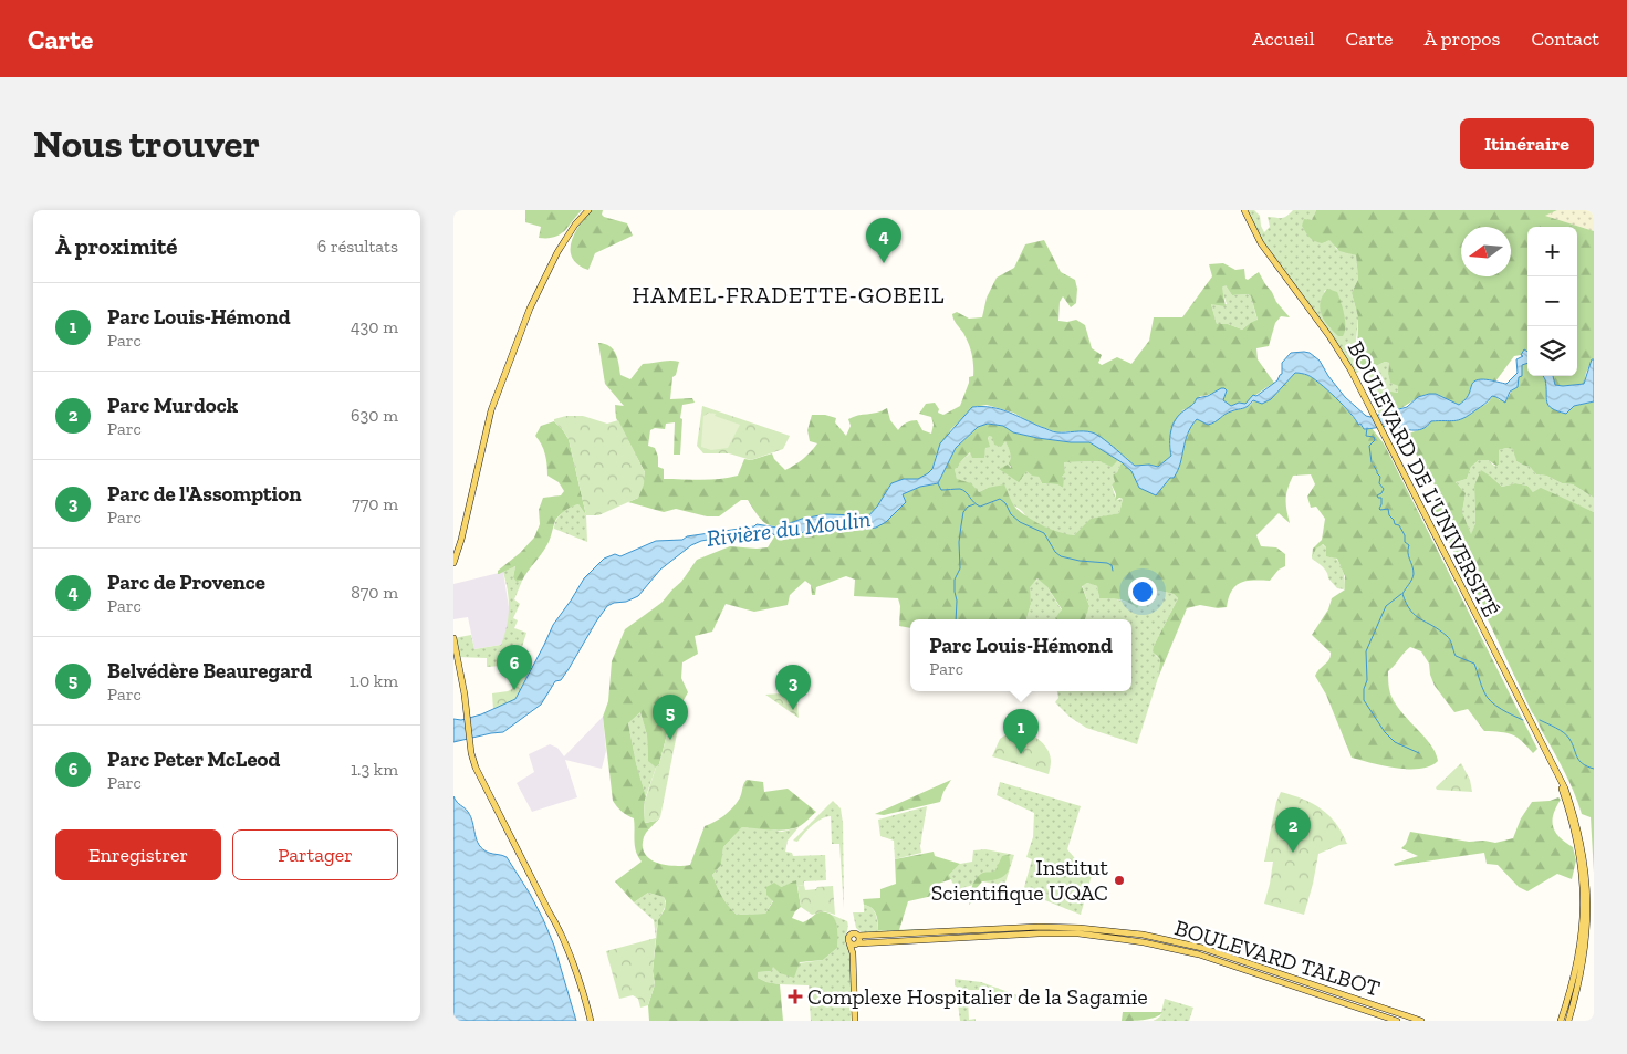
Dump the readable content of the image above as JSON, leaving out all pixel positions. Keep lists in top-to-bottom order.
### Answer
{
  "streets": {
    "main road": ["BOULEVARD DE L'UNIVERSITÉ", "BOULEVARD TALBOT"]
  },
  "districts": ["HAMEL-FRADETTE-GOBEIL"],
  "water": ["Rivière du Moulin"],
  "places": {
    "other": ["Institut Scientifique UQAC"],
    "health": ["Complexe Hospitalier de la Sagamie"]
  },
  "north": "left",
  "page": {
    "header": "Carte",
    "nav": [
      "Accueil",
      "Carte",
      "À propos",
      "Contact"
    ],
    "buttons": [
      "Itinéraire",
      ["Enregistrer", "Partager"]
    ],
    "title": "Nous trouver",
    "heading": ["À proximité", "6 résultats"],
    "pins": [
      "4",
      "6",
      "3",
      "5",
      "1",
      "2"
    ],
    "map_buttons": ["+", "−"],
    "list": [
      {
        "mark": "1",
        "name": "Parc Louis-Hémond",
        "note": "Parc",
        "value": "430 m"
      },
      {
        "mark": "2",
        "name": "Parc Murdock",
        "note": "Parc",
        "value": "630 m"
      },
      {
        "mark": "3",
        "name": "Parc de l'Assomption",
        "note": "Parc",
        "value": "770 m"
      },
      {
        "mark": "4",
        "name": "Parc de Provence",
        "note": "Parc",
        "value": "870 m"
      },
      {
        "mark": "5",
        "name": "Belvédère Beauregard",
        "note": "Parc",
        "value": "1.0 km"
      },
      {
        "mark": "6",
        "name": "Parc Peter McLeod",
        "note": "Parc",
        "value": "1.3 km"
      }
    ],
    "popup": ["Parc Louis-Hémond", "Parc"]
  }
}
